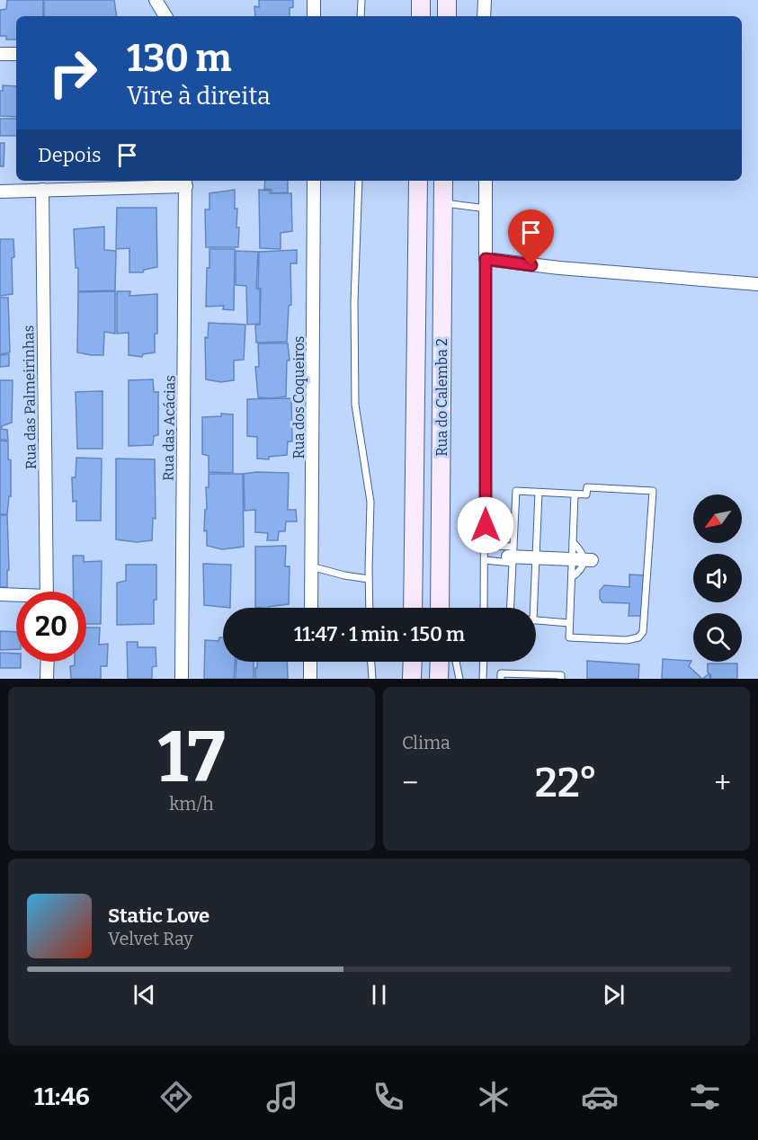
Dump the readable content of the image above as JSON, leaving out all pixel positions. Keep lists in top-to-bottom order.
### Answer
{
  "streets": {
    "main road": ["Rua do Calemba 2"],
    "street": ["Rua das Palmeirinhas", "Rua dos Coqueiros", "Rua das Acácias"]
  },
  "north": "bottom left",
  "page": {
    "turn": ["130 m", "Vire à direita"],
    "then": "Depois",
    "limit": "20",
    "trip": "11:47 · 1 min · 150 m",
    "tile": [
      ["17", "km/h"],
      "Clima"
    ],
    "heat": ["−", "22°", "+"],
    "song": ["Static Love", "Velvet Ray"],
    "tabs": "11:46"
  }
}
